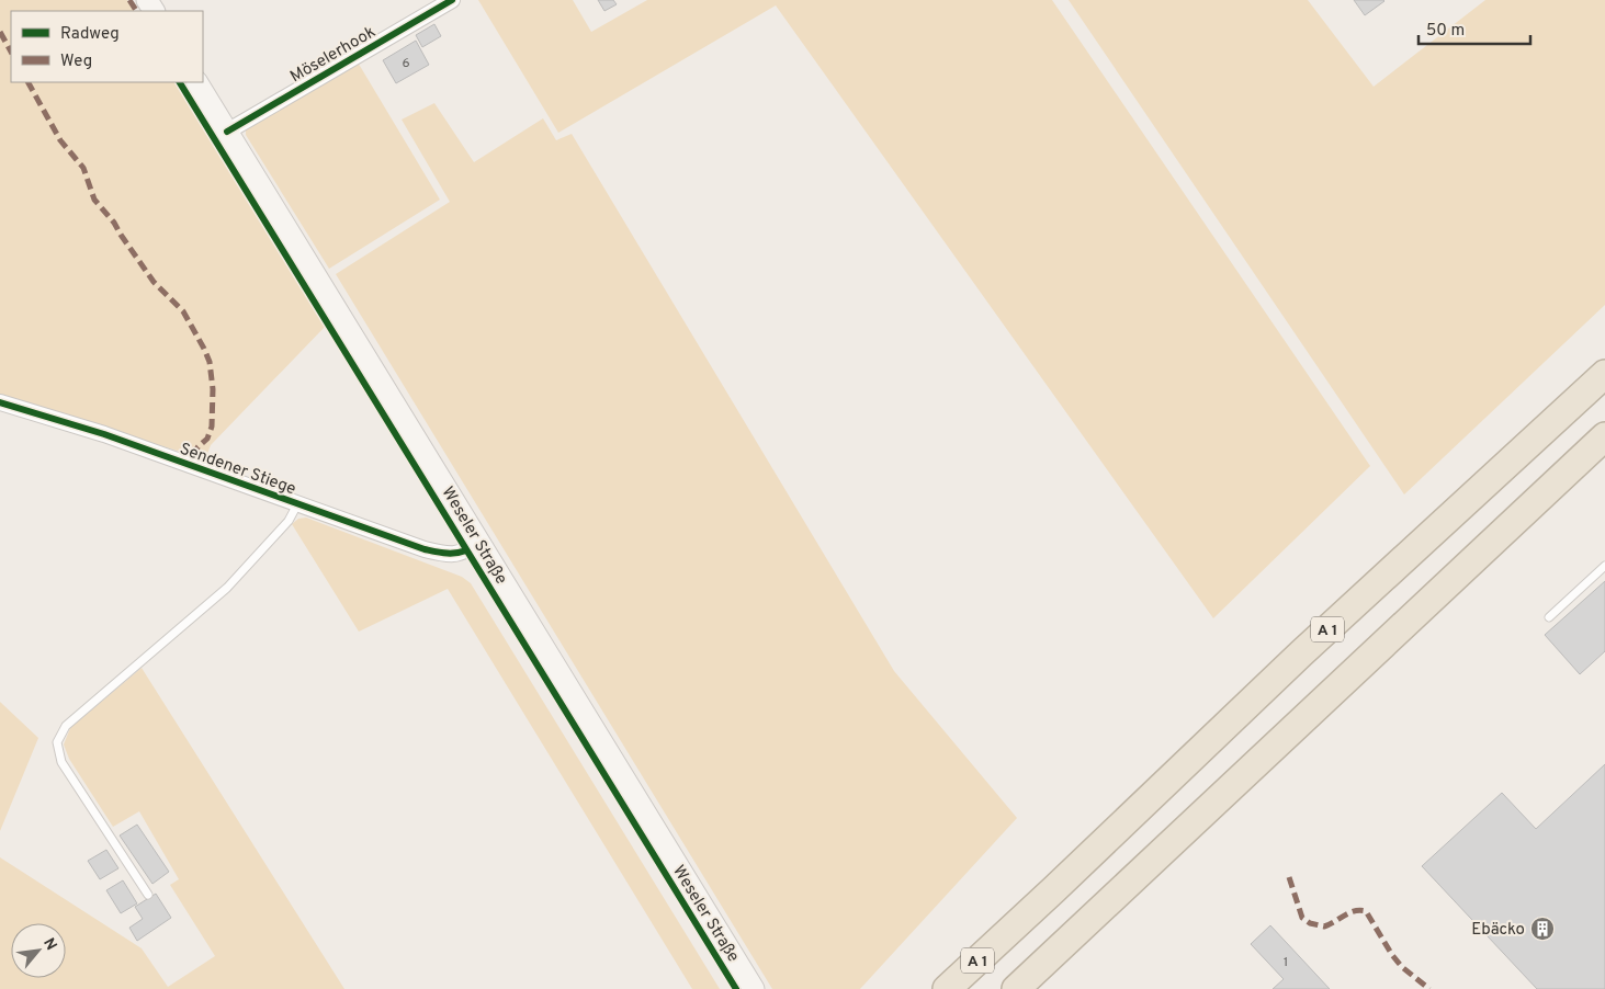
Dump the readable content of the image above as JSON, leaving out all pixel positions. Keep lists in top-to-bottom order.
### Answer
{
  "streets": {
    "highway": ["A 1"],
    "main road": ["Weseler Straße"],
    "street": ["Möselerhook", "Sendener Stiege"]
  },
  "crossings": [
    ["Möselerhook", "Weseler Straße"],
    ["Sendener Stiege", "Weseler Straße"]
  ],
  "places": {
    "building": ["Ebäcko"]
  },
  "house_numbers": ["6", "1"],
  "legend": ["Radweg", "Weg"],
  "scale_bar": "50 m",
  "north": "top right"
}
